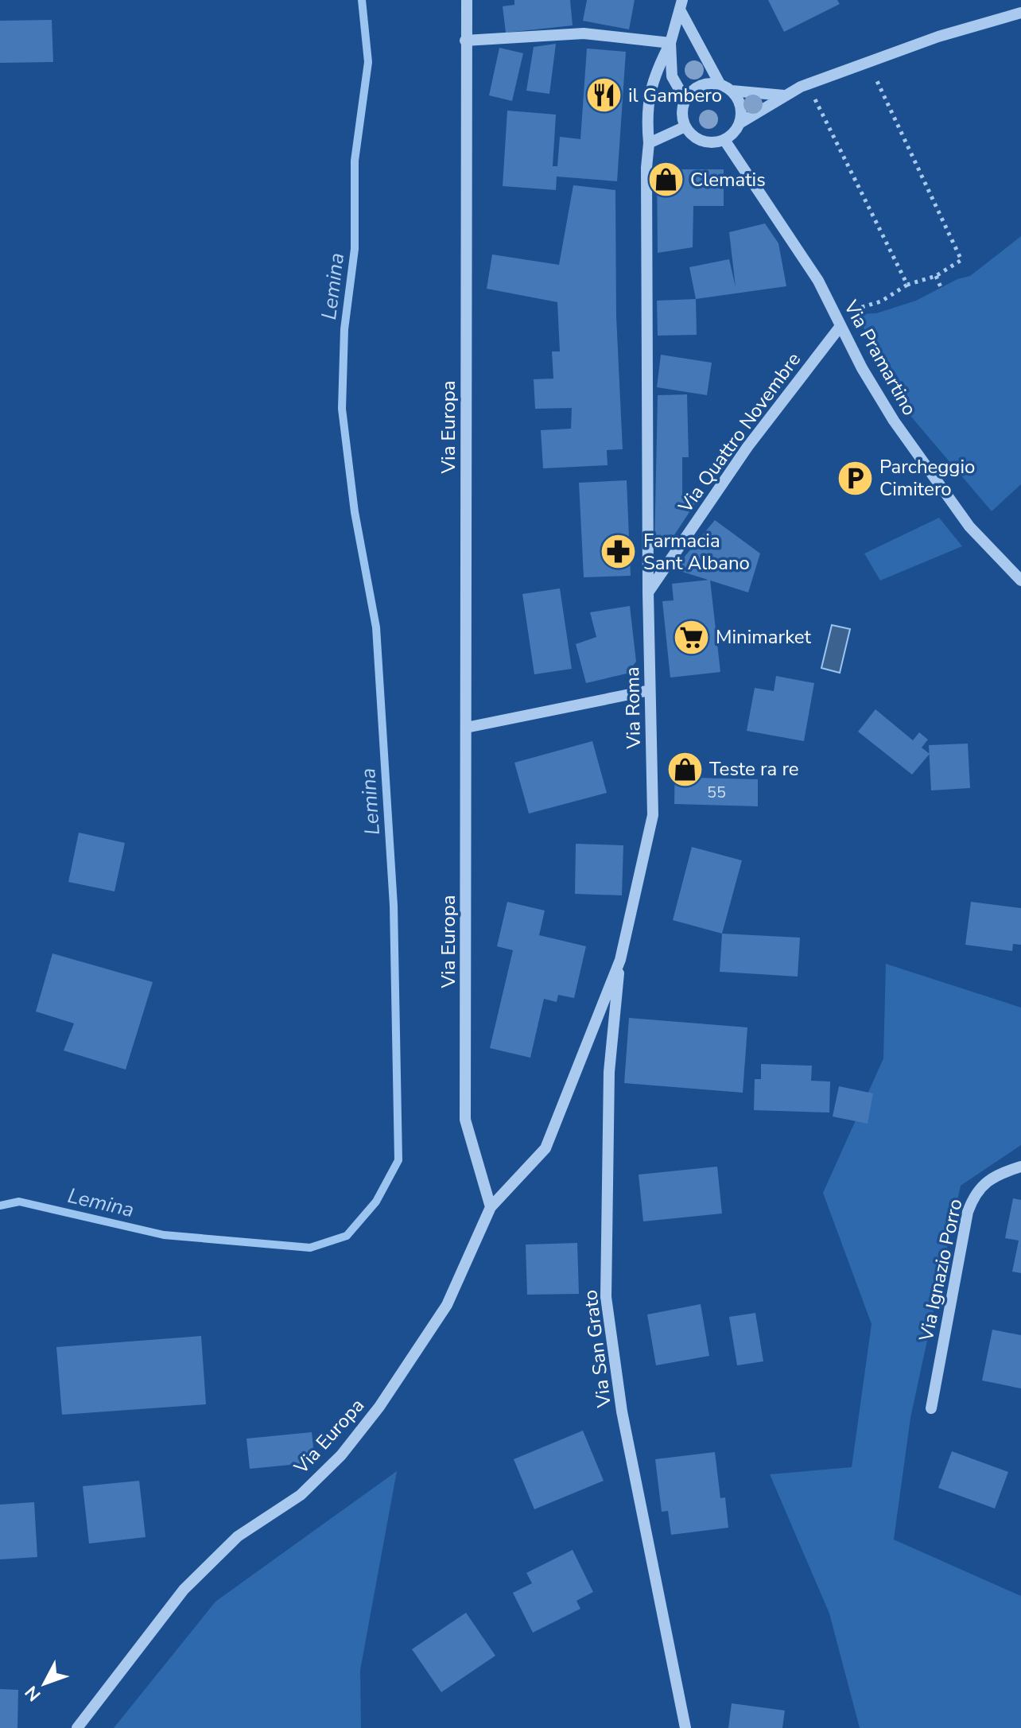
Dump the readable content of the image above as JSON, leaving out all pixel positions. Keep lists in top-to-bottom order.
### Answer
{
  "streets": {
    "street": [
      "Via Pramartino",
      "Via Europa",
      "Via Quattro Novembre",
      "Via Roma",
      "Via Ignazio Porro",
      "Via San Grato"
    ]
  },
  "crossings": [
    ["Via Pramartino", "Via Quattro Novembre"],
    ["Via Europa", "Via Roma"],
    ["Via Quattro Novembre", "Via Roma"],
    ["Via Roma", "Via San Grato"]
  ],
  "water": ["Lemina"],
  "places": {
    "restaurant": ["il Gambero"],
    "shop": ["Clematis", "Teste ra re"],
    "parking": ["Parcheggio Cimitero"],
    "pharmacy": ["Farmacia Sant Albano"],
    "supermarket": ["Minimarket"]
  },
  "house_numbers": ["55"],
  "north": "bottom left"
}
